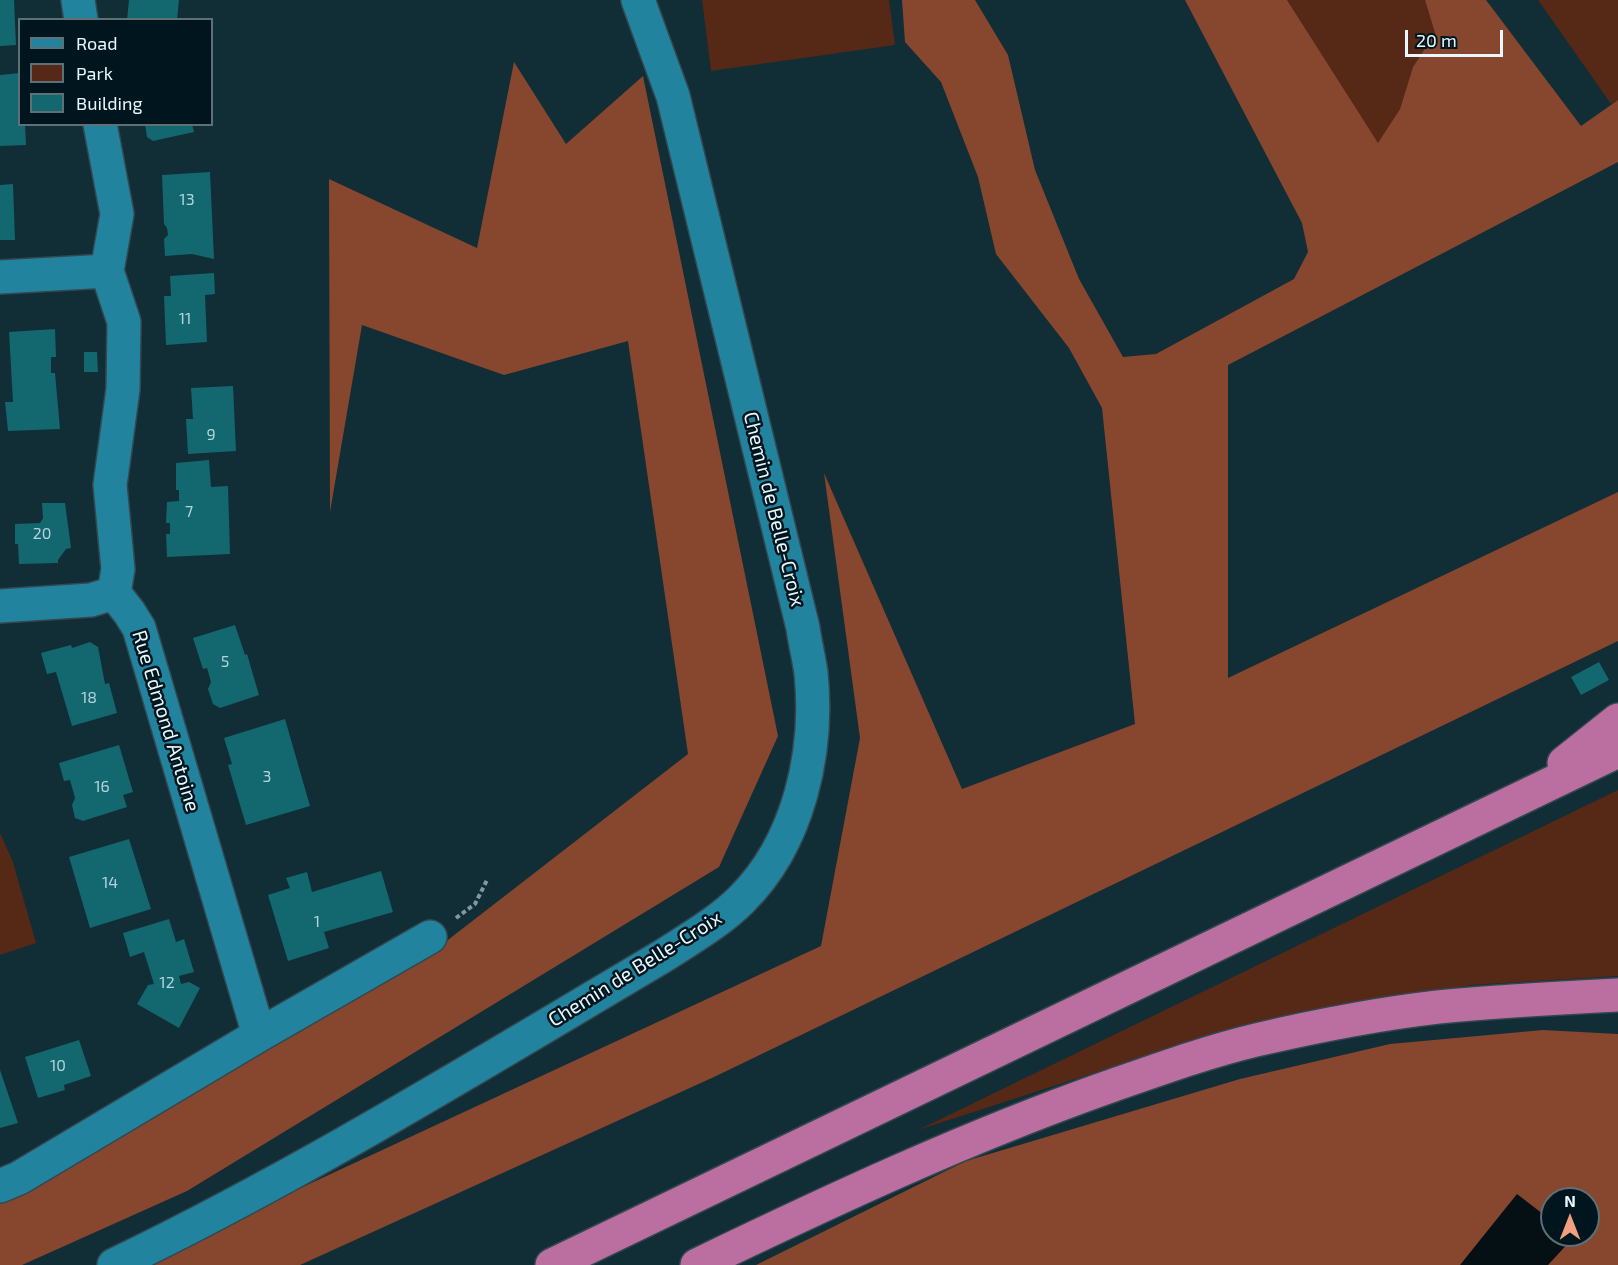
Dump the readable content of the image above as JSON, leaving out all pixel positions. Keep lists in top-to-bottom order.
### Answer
{
  "streets": {
    "street": ["Chemin de Belle-Croix", "Rue Edmond Antoine"]
  },
  "house_numbers": [
    "13",
    "11",
    "9",
    "7",
    "20",
    "5",
    "18",
    "3",
    "16",
    "14",
    "1",
    "12",
    "10"
  ],
  "legend": ["Road", "Park", "Building"],
  "scale_bar": "20 m",
  "north": "top"
}
